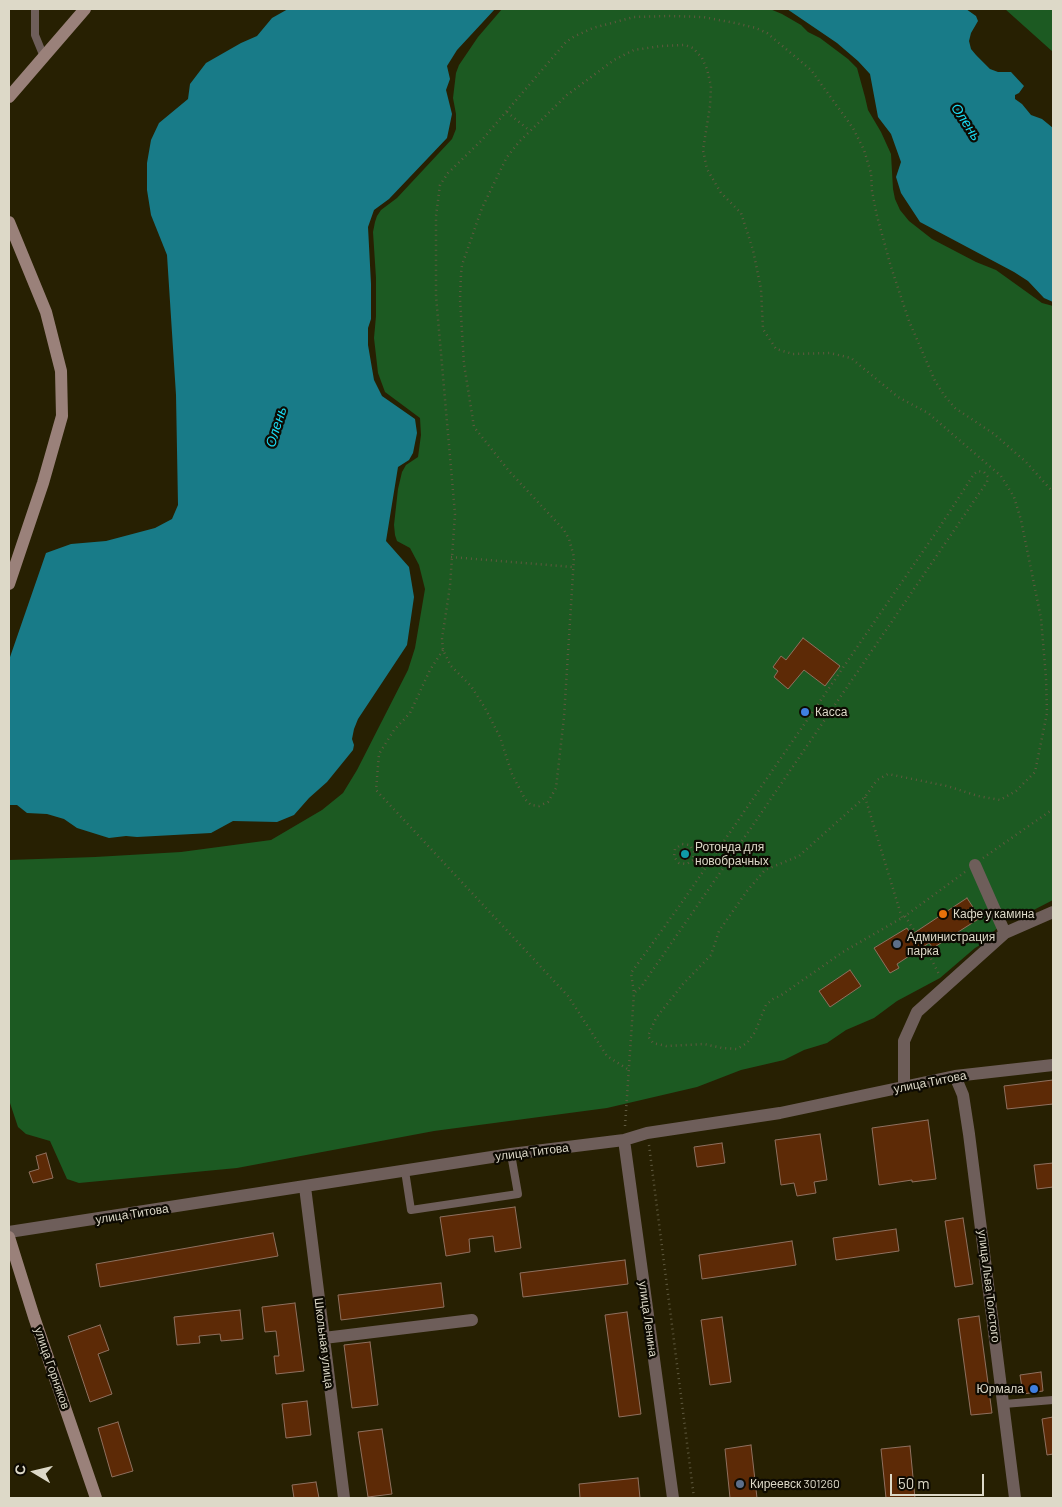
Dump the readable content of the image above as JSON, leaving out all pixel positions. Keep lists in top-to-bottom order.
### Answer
{
  "streets": {
    "main road": ["улица Горняков"],
    "street": [
      "улица Титова",
      "улица Льва Толстого",
      "улица Ленина",
      "Школьная улица"
    ]
  },
  "crossings": [
    ["улица Титова", "улица Льва Толстого"],
    ["улица Титова", "улица Ленина"],
    ["улица Титова", "Школьная улица"]
  ],
  "water": ["Олень"],
  "places": [
    "Касса",
    "Ротонда для новобрачных",
    "Кафе у камина",
    "Администрация парка",
    "Юрмала",
    "Киреевск 301260"
  ],
  "scale_bar": "50 m",
  "north": "left"
}
